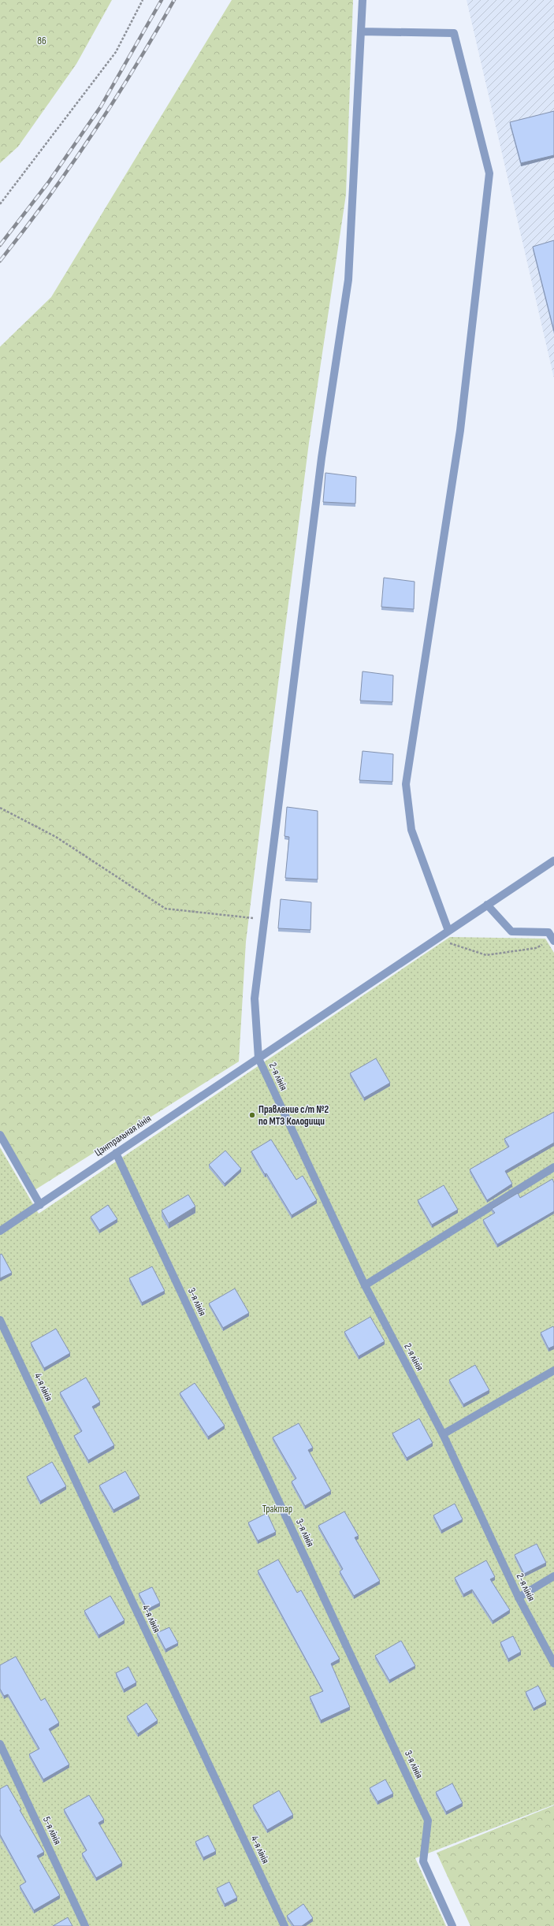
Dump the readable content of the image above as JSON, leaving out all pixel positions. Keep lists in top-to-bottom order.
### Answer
{
  "streets": {
    "street": [
      "2-я лінія",
      "Цэнтральная лінія",
      "3-я лінія",
      "4-я лінія",
      "5-я лінія"
    ]
  },
  "crossings": [
    ["2-я лінія", "Цэнтральная лінія"],
    ["Цэнтральная лінія", "3-я лінія"]
  ],
  "parks": ["86", "Трактар"],
  "places": ["Правление с/т №2 по МТЗ Колодищи"]
}
